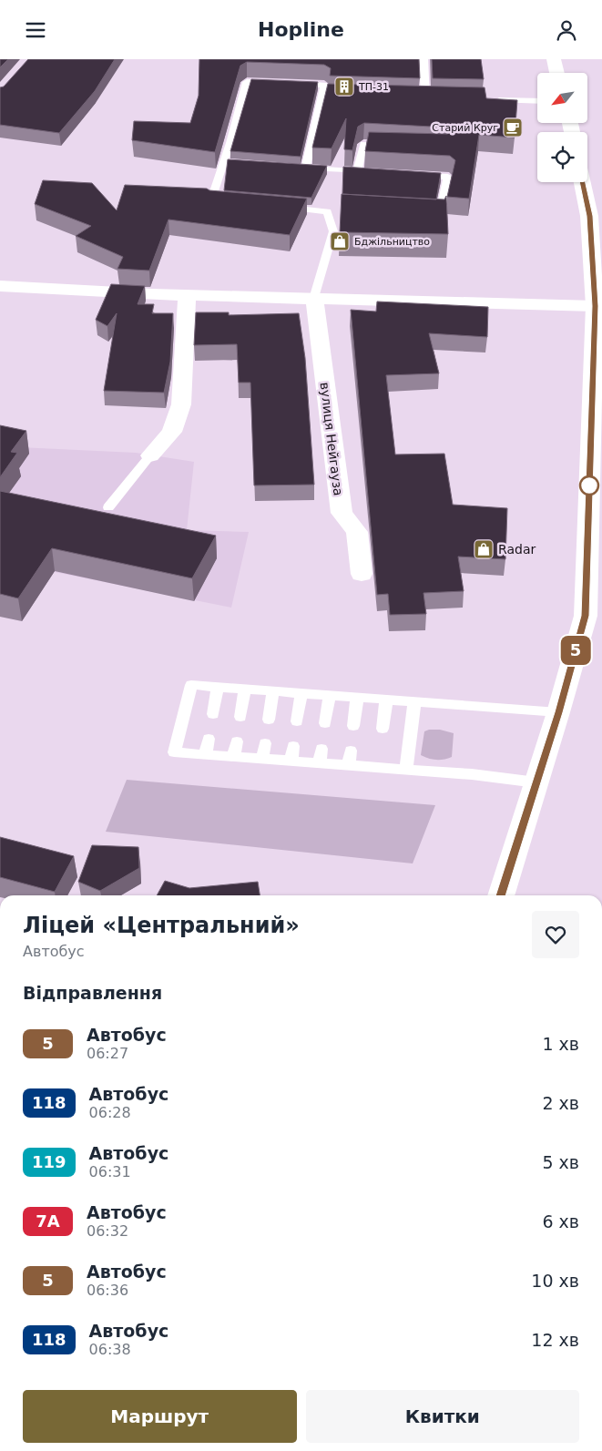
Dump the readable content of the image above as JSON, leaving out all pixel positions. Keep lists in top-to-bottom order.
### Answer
{
  "streets": {
    "street": ["вулиця Нейгауза"]
  },
  "places": {
    "building": ["ТП-31"],
    "cafe": ["Старий Круг"],
    "shop": ["Бджільництво", "Radar"]
  },
  "lines": ["bus line 5"],
  "north": "bottom left",
  "page": {
    "header": "Hopline",
    "on_map": "5",
    "heading": [
      ["Ліцей «Центральний»", "Автобус"],
      "Відправлення"
    ],
    "list": [
      {
        "mark": "5",
        "name": "Автобус",
        "note": "06:27",
        "value": "1 хв"
      },
      {
        "mark": "118",
        "name": "Автобус",
        "note": "06:28",
        "value": "2 хв"
      },
      {
        "mark": "119",
        "name": "Автобус",
        "note": "06:31",
        "value": "5 хв"
      },
      {
        "mark": "7А",
        "name": "Автобус",
        "note": "06:32",
        "value": "6 хв"
      },
      {
        "mark": "5",
        "name": "Автобус",
        "note": "06:36",
        "value": "10 хв"
      },
      {
        "mark": "118",
        "name": "Автобус",
        "note": "06:38",
        "value": "12 хв"
      }
    ],
    "buttons": ["Маршрут", "Квитки"]
  }
}
